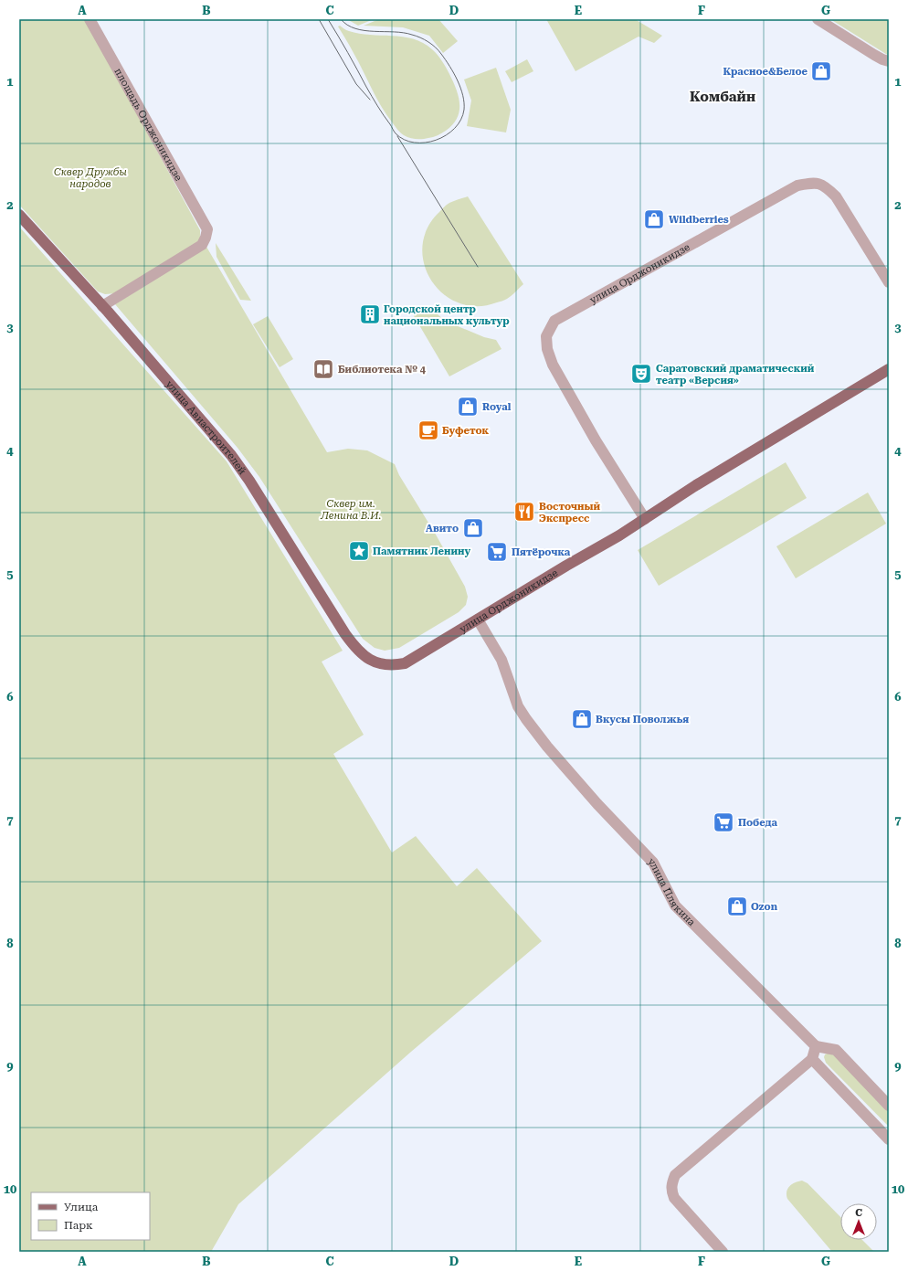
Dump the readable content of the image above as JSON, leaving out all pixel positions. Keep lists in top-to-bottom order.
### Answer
{
  "streets": {
    "main road": ["улица Орджоникидзе", "улица Авиастроителей"],
    "street": ["площадь Орджоникидзе", "улица Плякина"]
  },
  "crossings": [
    ["площадь Орджоникидзе", "улица Авиастроителей"],
    ["улица Орджоникидзе", "улица Авиастроителей"],
    ["улица Орджоникидзе", "улица Плякина"]
  ],
  "districts": ["Комбайн"],
  "parks": ["Сквер Дружбы народов", "Сквер им. Ленина В.И."],
  "places": {
    "shop": [
      "Красное&Белое",
      "Wildberries",
      "Royal",
      "Авито",
      "Вкусы Поволжья",
      "Ozon"
    ],
    "building": ["Городской центр национальных культур"],
    "library": ["Библиотека № 4"],
    "theatre": ["Саратовский драматический театр «Версия»"],
    "cafe": ["Буфеток"],
    "restaurant": ["Восточный Экспресс"],
    "place": ["Памятник Ленину"],
    "supermarket": ["Пятёрочка", "Победа"]
  },
  "legend": ["Улица", "Парк"],
  "north": "top",
  "grid": {
    "columns": [
      "A",
      "B",
      "C",
      "D",
      "E",
      "F",
      "G"
    ],
    "rows": [
      "1",
      "2",
      "3",
      "4",
      "5",
      "6",
      "7",
      "8",
      "9",
      "10"
    ]
  }
}
